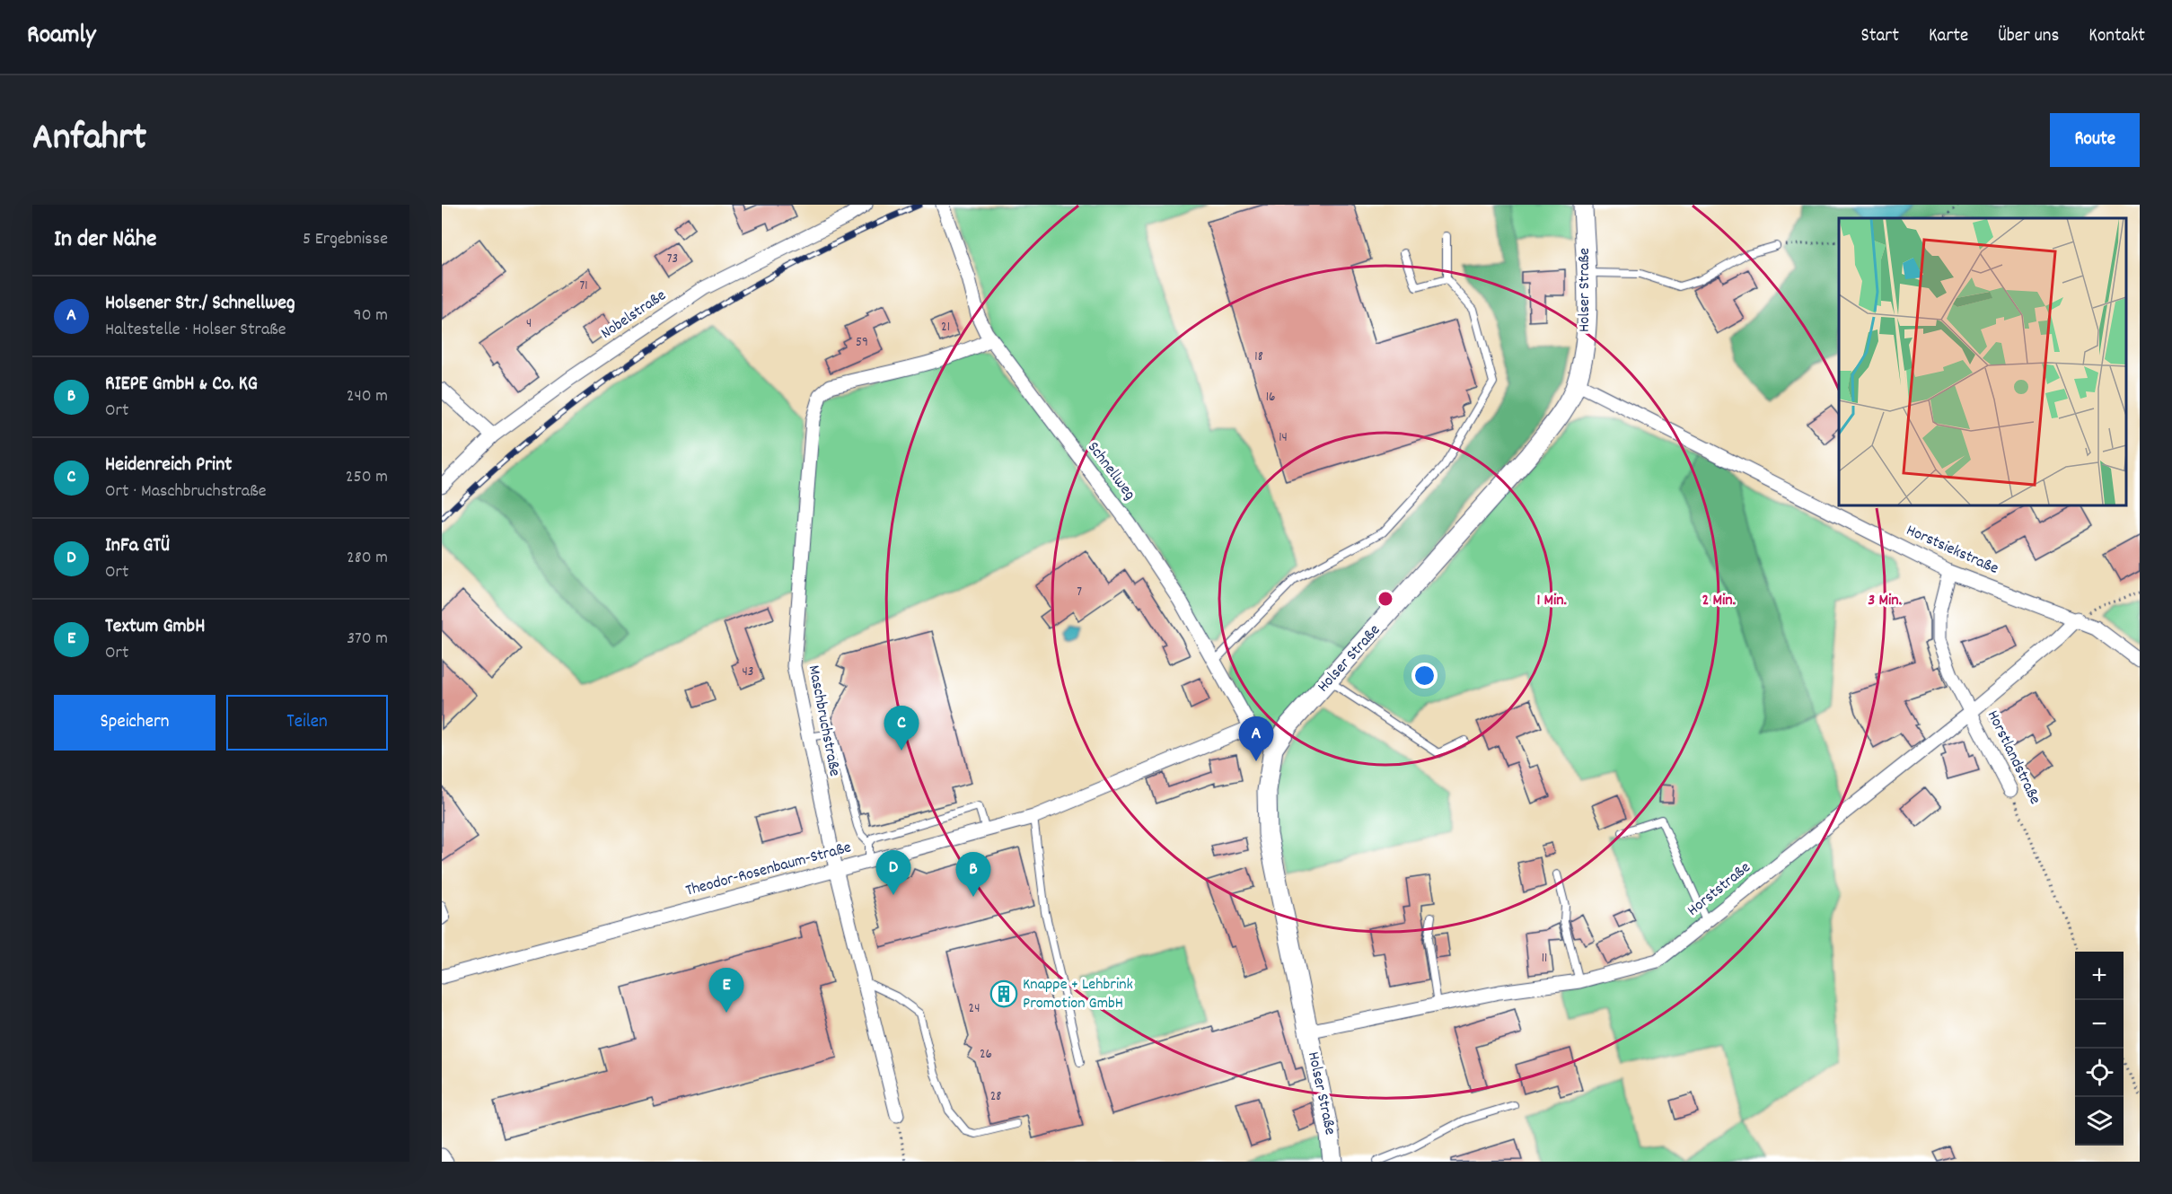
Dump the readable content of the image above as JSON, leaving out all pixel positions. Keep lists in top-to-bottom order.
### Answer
{
  "streets": {
    "main road": ["Holser Straße"],
    "street": [
      "Nobelstraße",
      "Schnellweg",
      "Horstsiekstraße",
      "Maschbruchstraße",
      "Horstlandstraße",
      "Theodor-Rosenbaum-Straße",
      "Horststraße"
    ]
  },
  "crossings": [
    ["Holser Straße", "Schnellweg"],
    ["Holser Straße", "Horstsiekstraße"],
    ["Holser Straße", "Horststraße"],
    ["Schnellweg", "Maschbruchstraße"],
    ["Schnellweg", "Theodor-Rosenbaum-Straße"],
    ["Horstsiekstraße", "Horstlandstraße"],
    ["Horstsiekstraße", "Horststraße"],
    ["Maschbruchstraße", "Theodor-Rosenbaum-Straße"],
    ["Horstlandstraße", "Horststraße"]
  ],
  "places": {
    "building": ["Knappe + Lehbrink Promotion GmbH"]
  },
  "house_numbers": [
    "73",
    "71",
    "4",
    "21",
    "59",
    "18",
    "16",
    "14",
    "7",
    "43",
    "11",
    "24",
    "26",
    "28"
  ],
  "page": {
    "header": "Roamly",
    "nav": [
      "Start",
      "Karte",
      "Über uns",
      "Kontakt"
    ],
    "title": "Anfahrt",
    "buttons": [
      "Route",
      ["Speichern", "Teilen"]
    ],
    "heading": ["In der Nähe", "5 Ergebnisse"],
    "list": [
      {
        "mark": "A",
        "name": "Holsener Str./ Schnellweg",
        "note": "Haltestelle · Holser Straße",
        "value": "90 m"
      },
      {
        "mark": "B",
        "name": "RIEPE GmbH & Co. KG",
        "note": "Ort",
        "value": "240 m"
      },
      {
        "mark": "C",
        "name": "Heidenreich Print",
        "note": "Ort · Maschbruchstraße",
        "value": "250 m"
      },
      {
        "mark": "D",
        "name": "InFa GTÜ",
        "note": "Ort",
        "value": "280 m"
      },
      {
        "mark": "E",
        "name": "Textum GmbH",
        "note": "Ort",
        "value": "370 m"
      }
    ],
    "pins": [
      "C",
      "A",
      "D",
      "B",
      "E"
    ],
    "map_buttons": ["+", "−"]
  },
  "rings": ["1 Min.", "2 Min.", "3 Min."]
}
